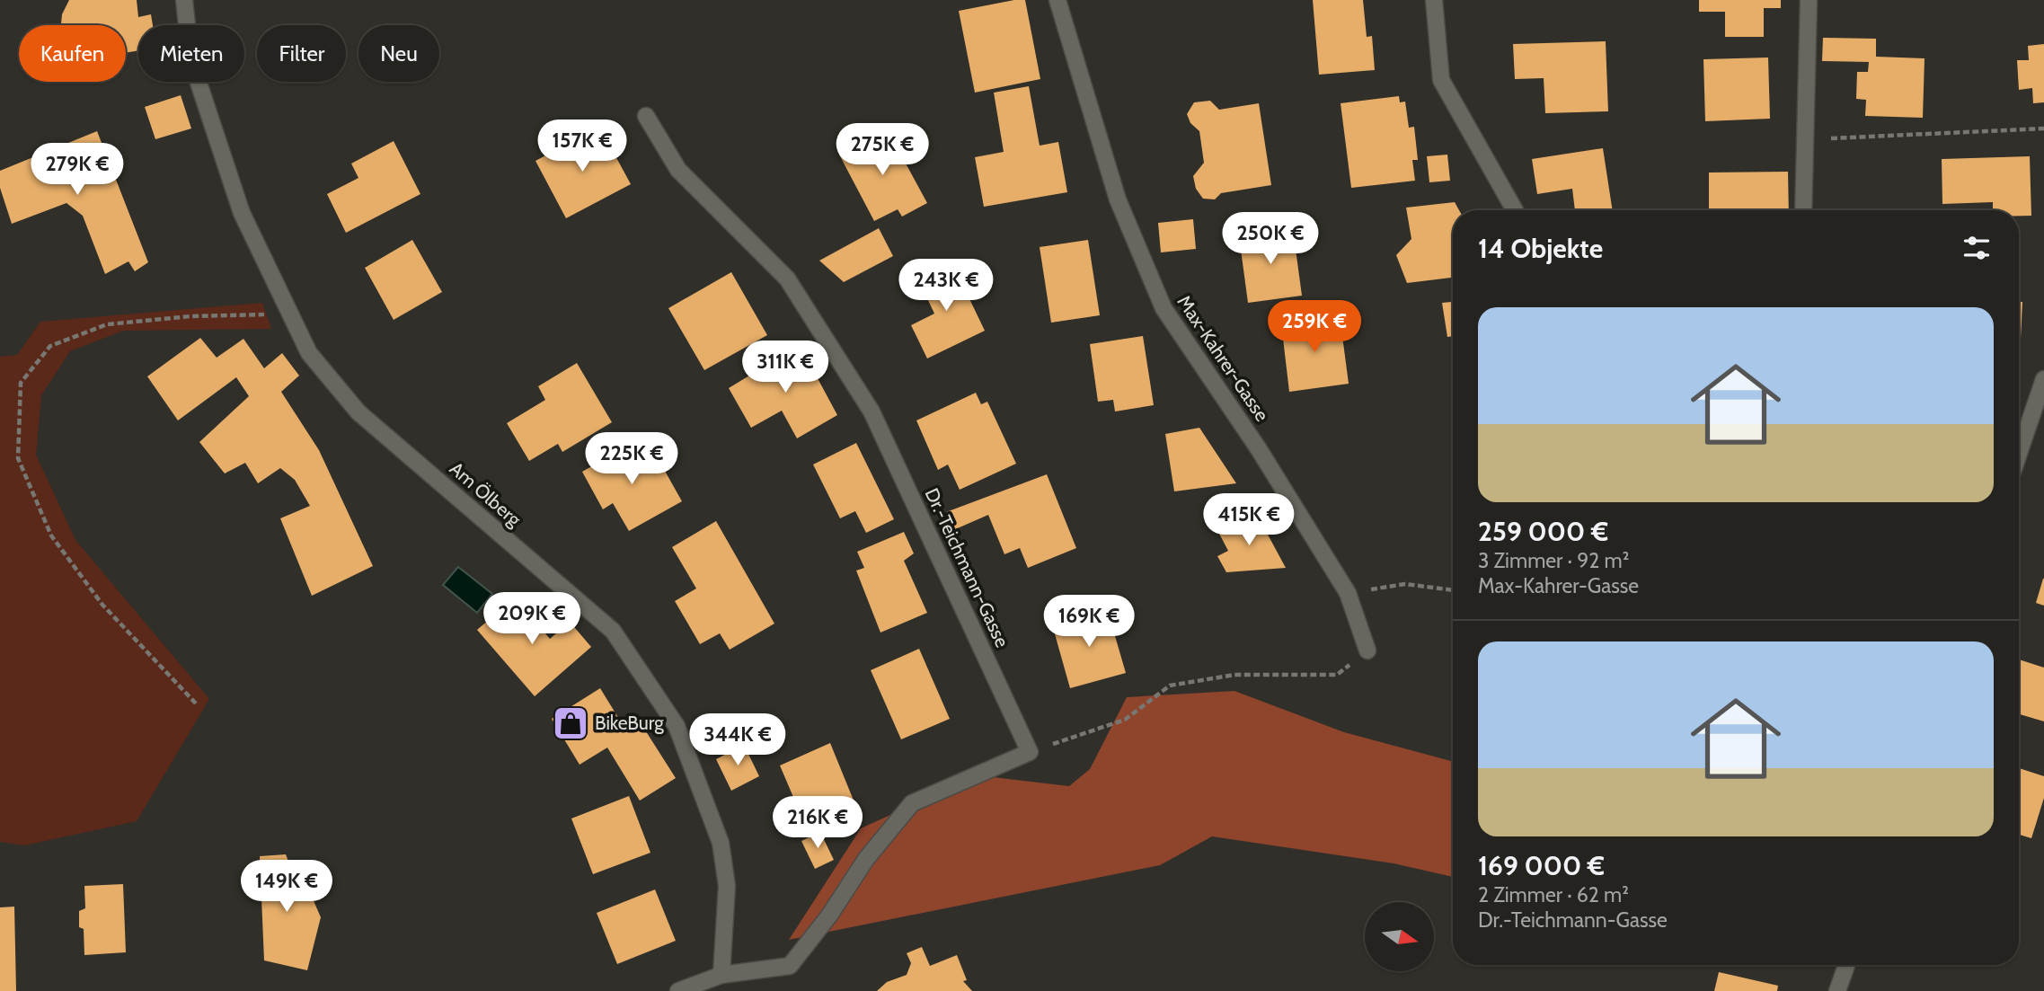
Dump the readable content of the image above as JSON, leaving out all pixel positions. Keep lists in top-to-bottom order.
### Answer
{
  "streets": {
    "street": ["Max-Kahrer-Gasse", "Am Ölberg", "Dr.-Teichmann-Gasse"]
  },
  "places": {
    "shop": ["BikeBurg"]
  },
  "north": "right",
  "page": {
    "chip": [
      "Kaufen",
      "Mieten",
      "Filter",
      "Neu"
    ],
    "price": [
      "157K €",
      "275K €",
      "279K €",
      "250K €",
      "243K €",
      "259K €",
      "311K €",
      "225K €",
      "415K €",
      "209K €",
      "169K €",
      "344K €",
      "216K €",
      "149K €"
    ],
    "heading": "14 Objekte",
    "list": [
      {
        "name": "259 000 €",
        "note": "3 Zimmer · 92 m² · Max-Kahrer-Gasse"
      },
      {
        "name": "169 000 €",
        "note": "2 Zimmer · 62 m² · Dr.-Teichmann-Gasse"
      }
    ]
  }
}
